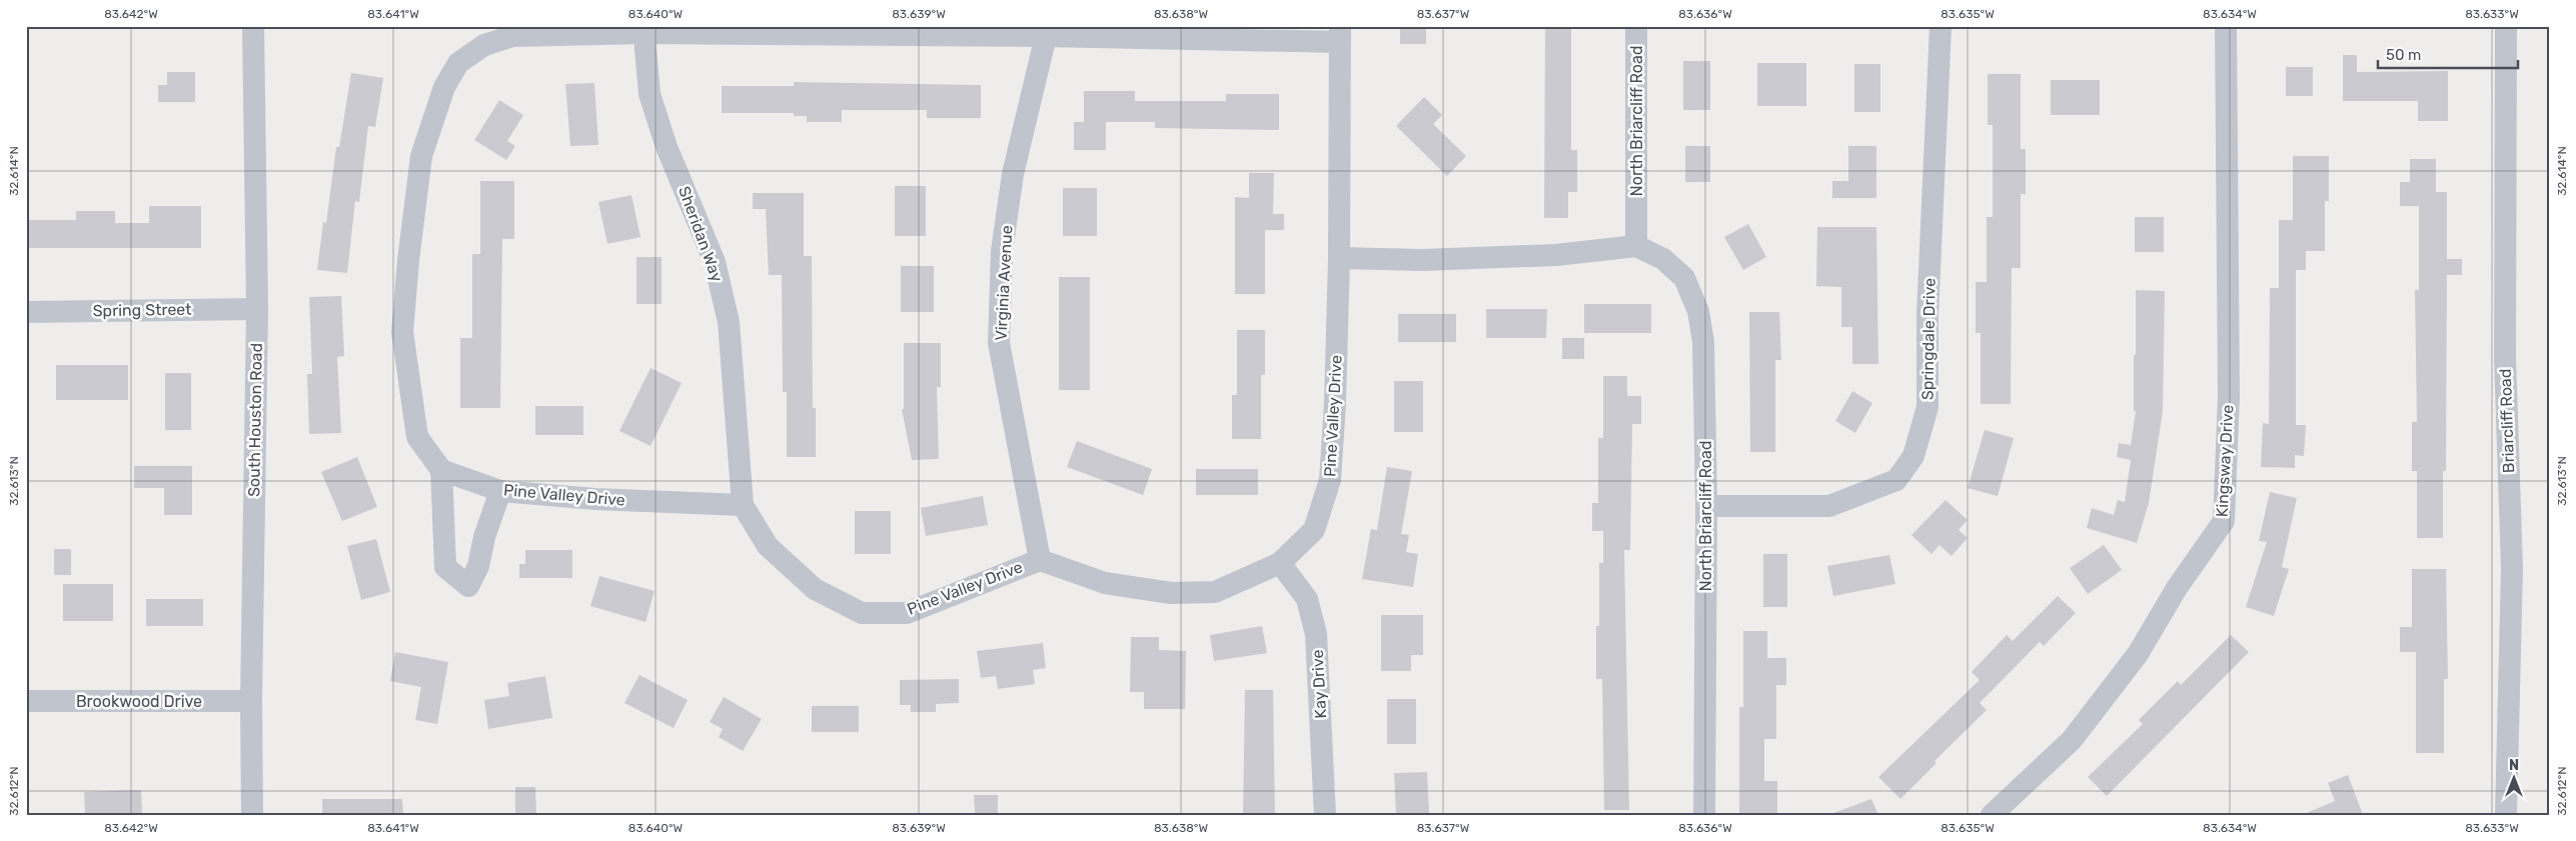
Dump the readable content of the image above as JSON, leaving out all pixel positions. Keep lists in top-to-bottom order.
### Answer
{
  "streets": {
    "street": [
      "North Briarcliff Road",
      "Sheridan Way",
      "Virginia Avenue",
      "Spring Street",
      "Springdale Drive",
      "Pine Valley Drive",
      "South Houston Road",
      "Briarcliff Road",
      "Kingsway Drive",
      "Kay Drive",
      "Brookwood Drive"
    ]
  },
  "crossings": [
    ["North Briarcliff Road", "Springdale Drive"],
    ["Sheridan Way", "Pine Valley Drive"],
    ["Virginia Avenue", "Pine Valley Drive"],
    ["Spring Street", "South Houston Road"],
    ["Pine Valley Drive", "Kay Drive"],
    ["South Houston Road", "Brookwood Drive"]
  ],
  "scale_bar": "50 m",
  "north": "top",
  "coordinates": [
    "83.642°W",
    "83.641°W",
    "83.640°W",
    "83.639°W",
    "83.638°W",
    "83.637°W",
    "83.636°W",
    "83.635°W",
    "83.634°W",
    "83.633°W",
    "32.614°N",
    "32.613°N",
    "32.612°N"
  ]
}
